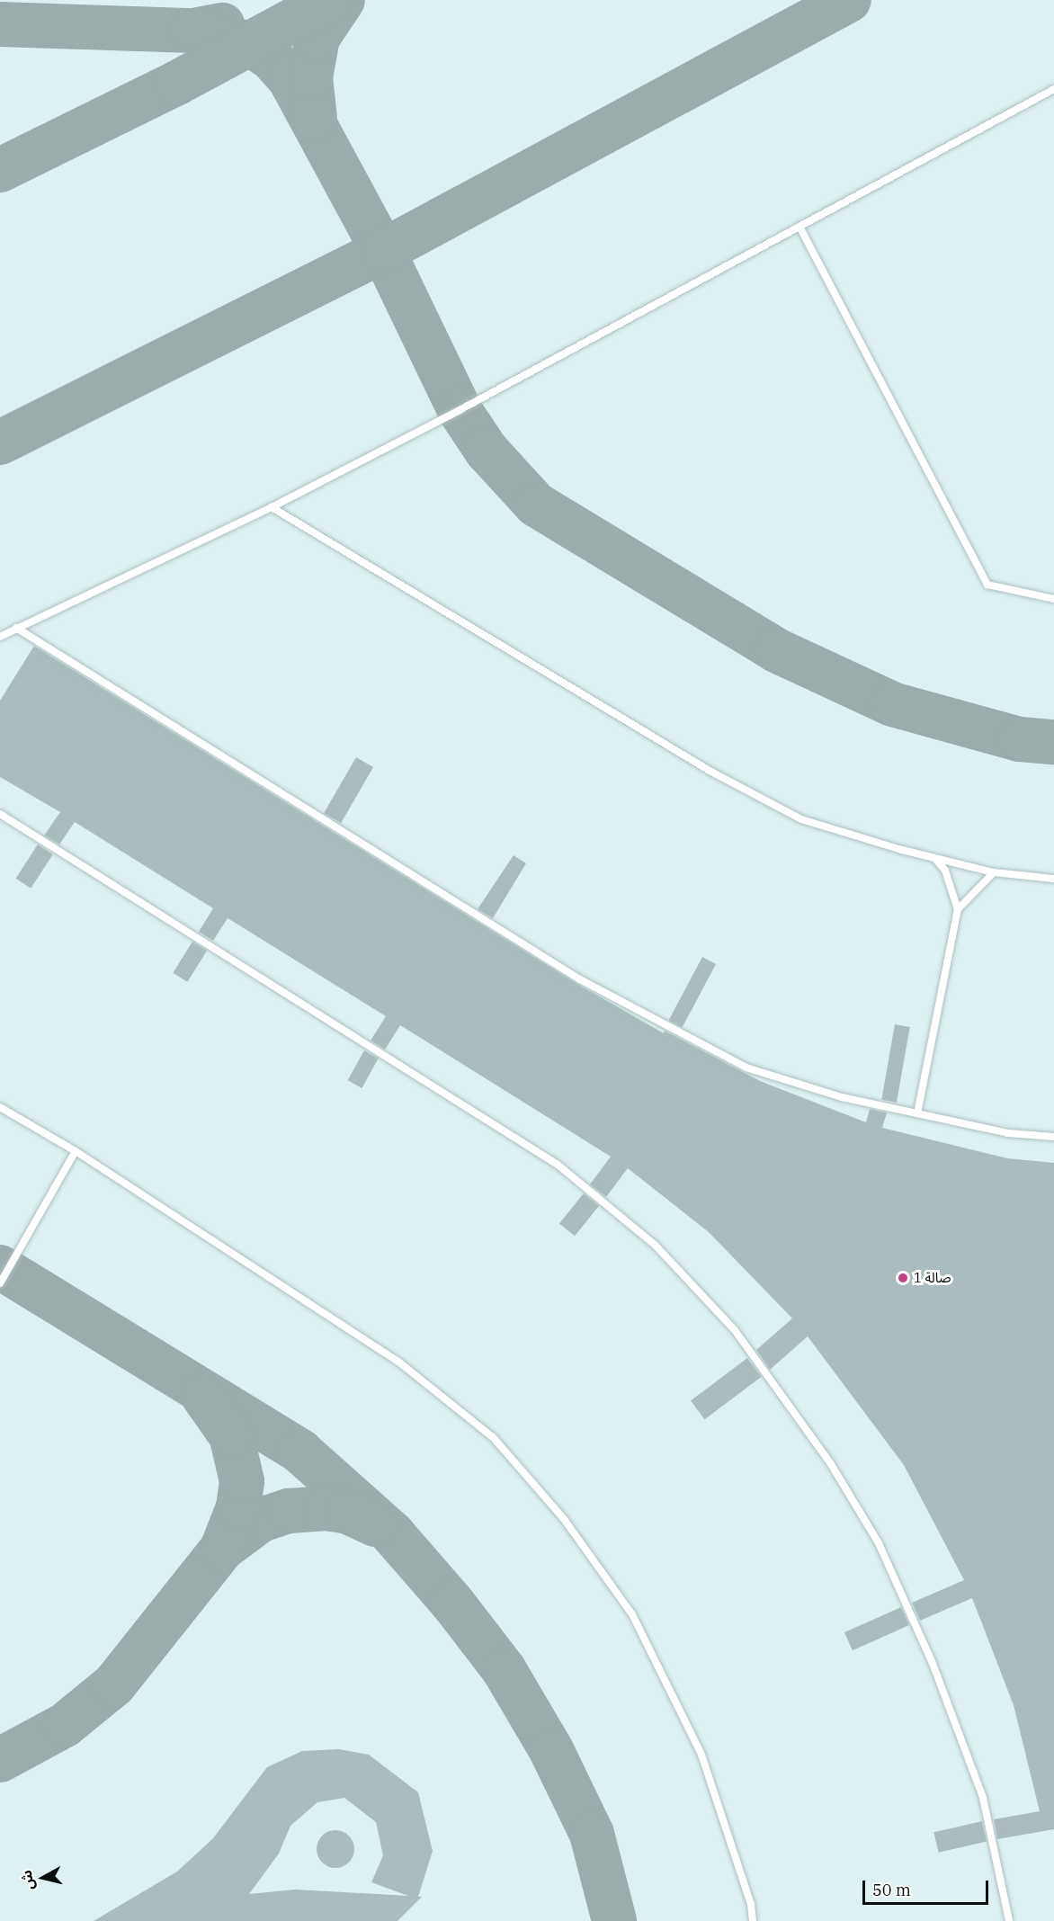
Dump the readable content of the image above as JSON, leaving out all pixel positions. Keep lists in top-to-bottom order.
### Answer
{
  "places": ["صالة 1"],
  "scale_bar": "50 m",
  "north": "left"
}
